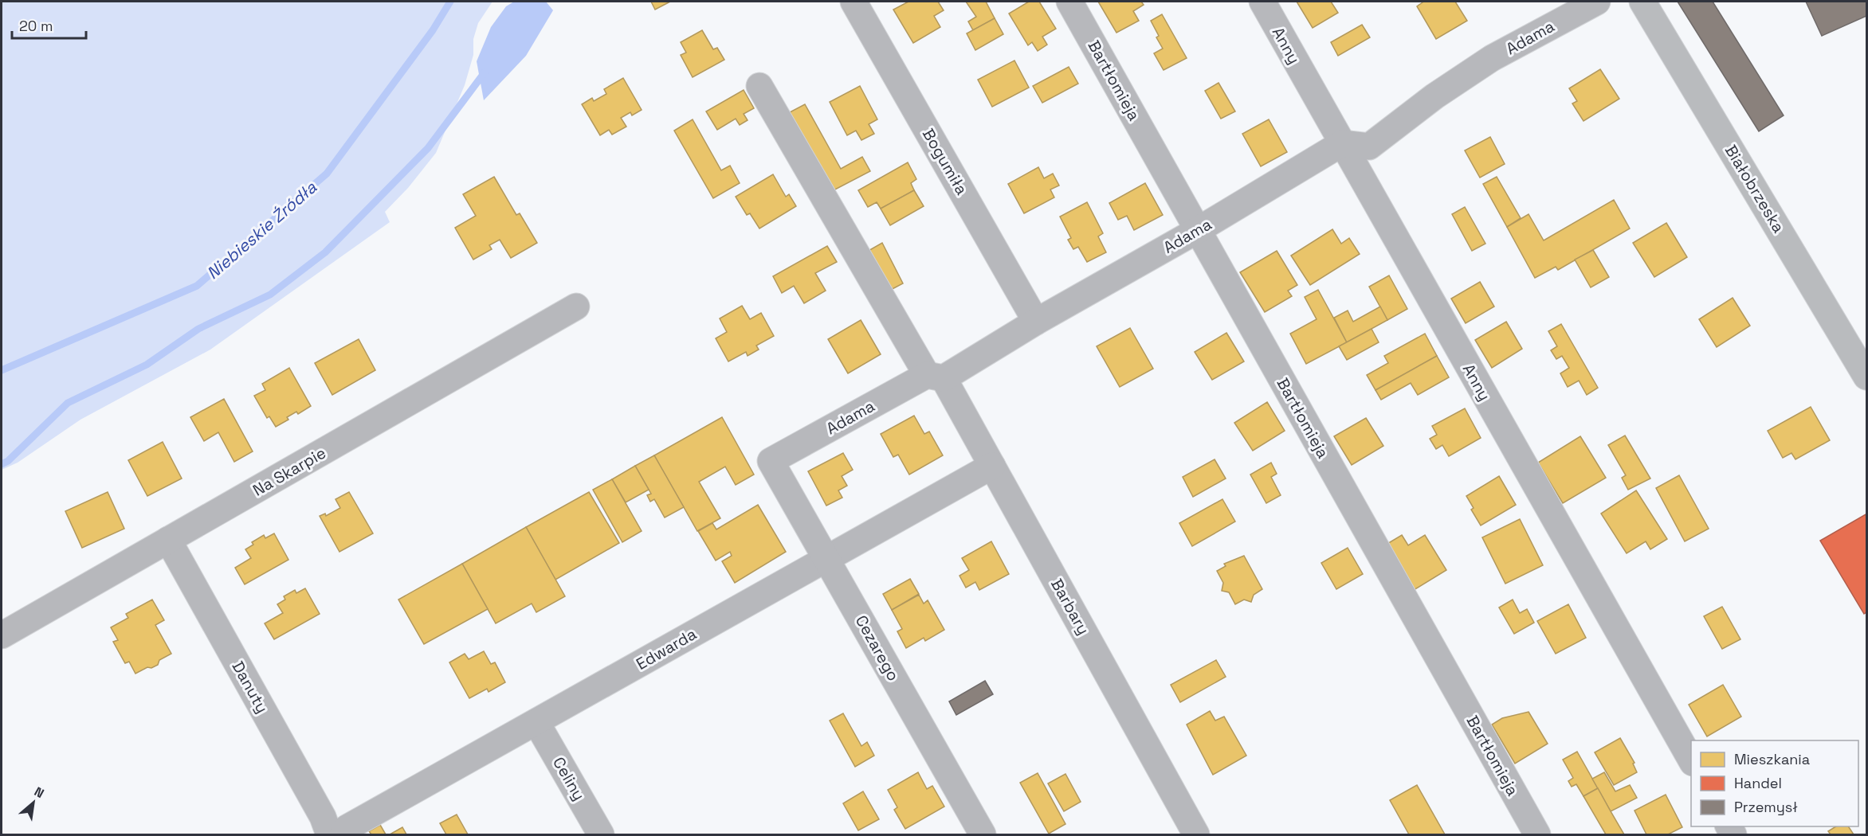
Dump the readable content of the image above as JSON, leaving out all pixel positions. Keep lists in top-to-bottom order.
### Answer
{
  "streets": {
    "main road": ["Białobrzeska"],
    "street": [
      "Adama",
      "Anny",
      "Bartłomieja",
      "Bogumiła",
      "Na Skarpie",
      "Barbary",
      "Cezarego",
      "Edwarda",
      "Danuty",
      "Celiny"
    ]
  },
  "crossings": [
    ["Adama", "Anny"],
    ["Adama", "Bartłomieja"],
    ["Adama", "Bogumiła"],
    ["Adama", "Barbary"],
    ["Adama", "Cezarego"],
    ["Na Skarpie", "Danuty"],
    ["Barbary", "Edwarda"],
    ["Cezarego", "Edwarda"],
    ["Edwarda", "Celiny"]
  ],
  "water": ["Niebieskie Źródła"],
  "legend": ["Mieszkania", "Handel", "Przemysł"],
  "scale_bar": "20 m",
  "north": "top right"
}
